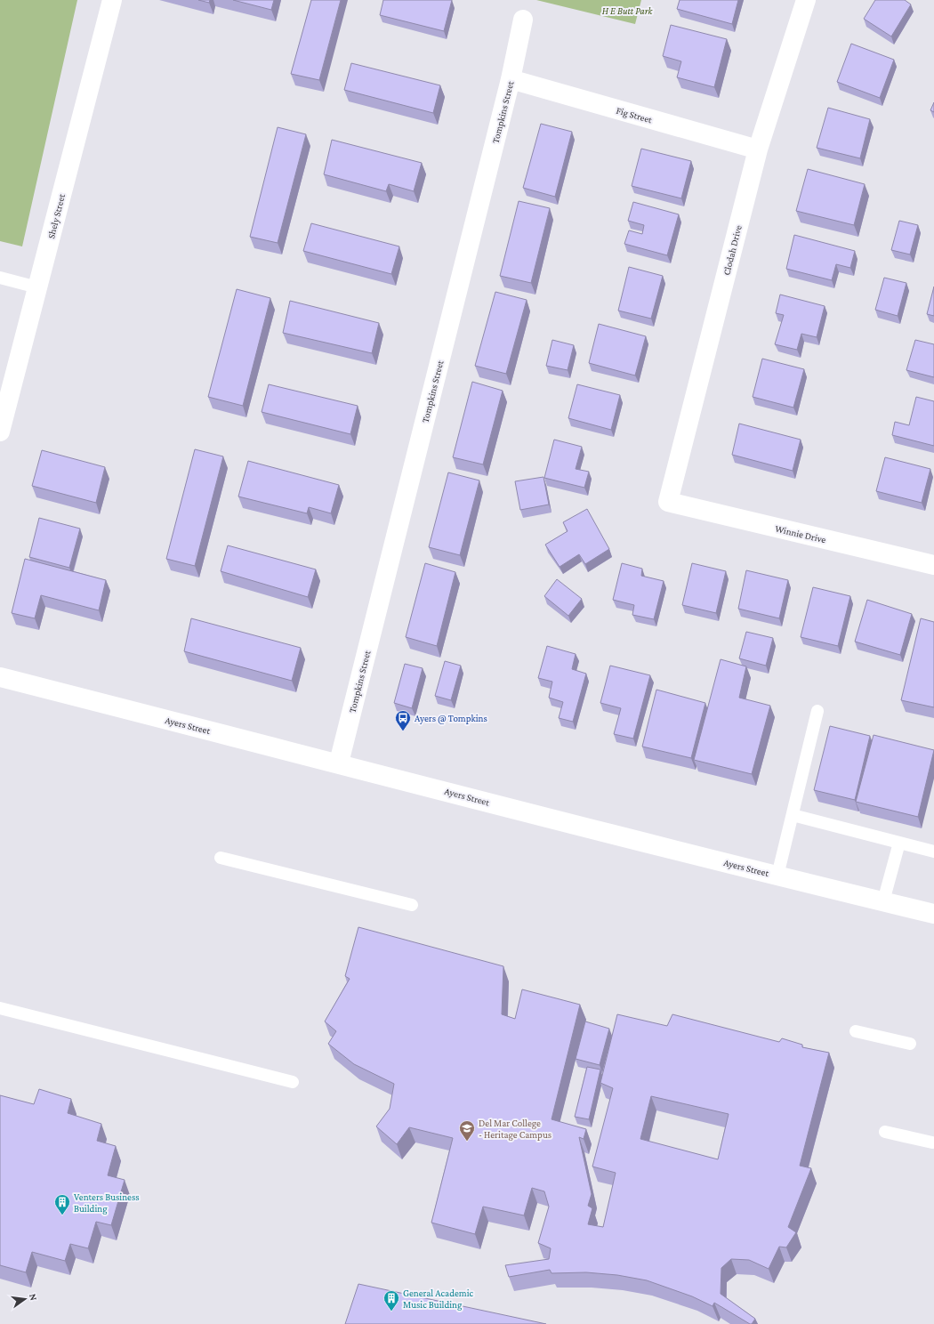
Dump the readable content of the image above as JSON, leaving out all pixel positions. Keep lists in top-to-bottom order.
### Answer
{
  "streets": {
    "street": [
      "Tompkins Street",
      "Fig Street",
      "Shely Street",
      "Clodah Drive",
      "Winnie Drive",
      "Ayers Street"
    ]
  },
  "crossings": [
    ["Tompkins Street", "Fig Street"],
    ["Tompkins Street", "Ayers Street"],
    ["Fig Street", "Clodah Drive"],
    ["Clodah Drive", "Winnie Drive"]
  ],
  "parks": ["H E Butt Park"],
  "places": {
    "bus stop": ["Ayers @ Tompkins"],
    "school or university": ["Del Mar College - Heritage Campus"],
    "building": ["Venters Business Building", "General Academic Music Building"]
  },
  "north": "right"
}
